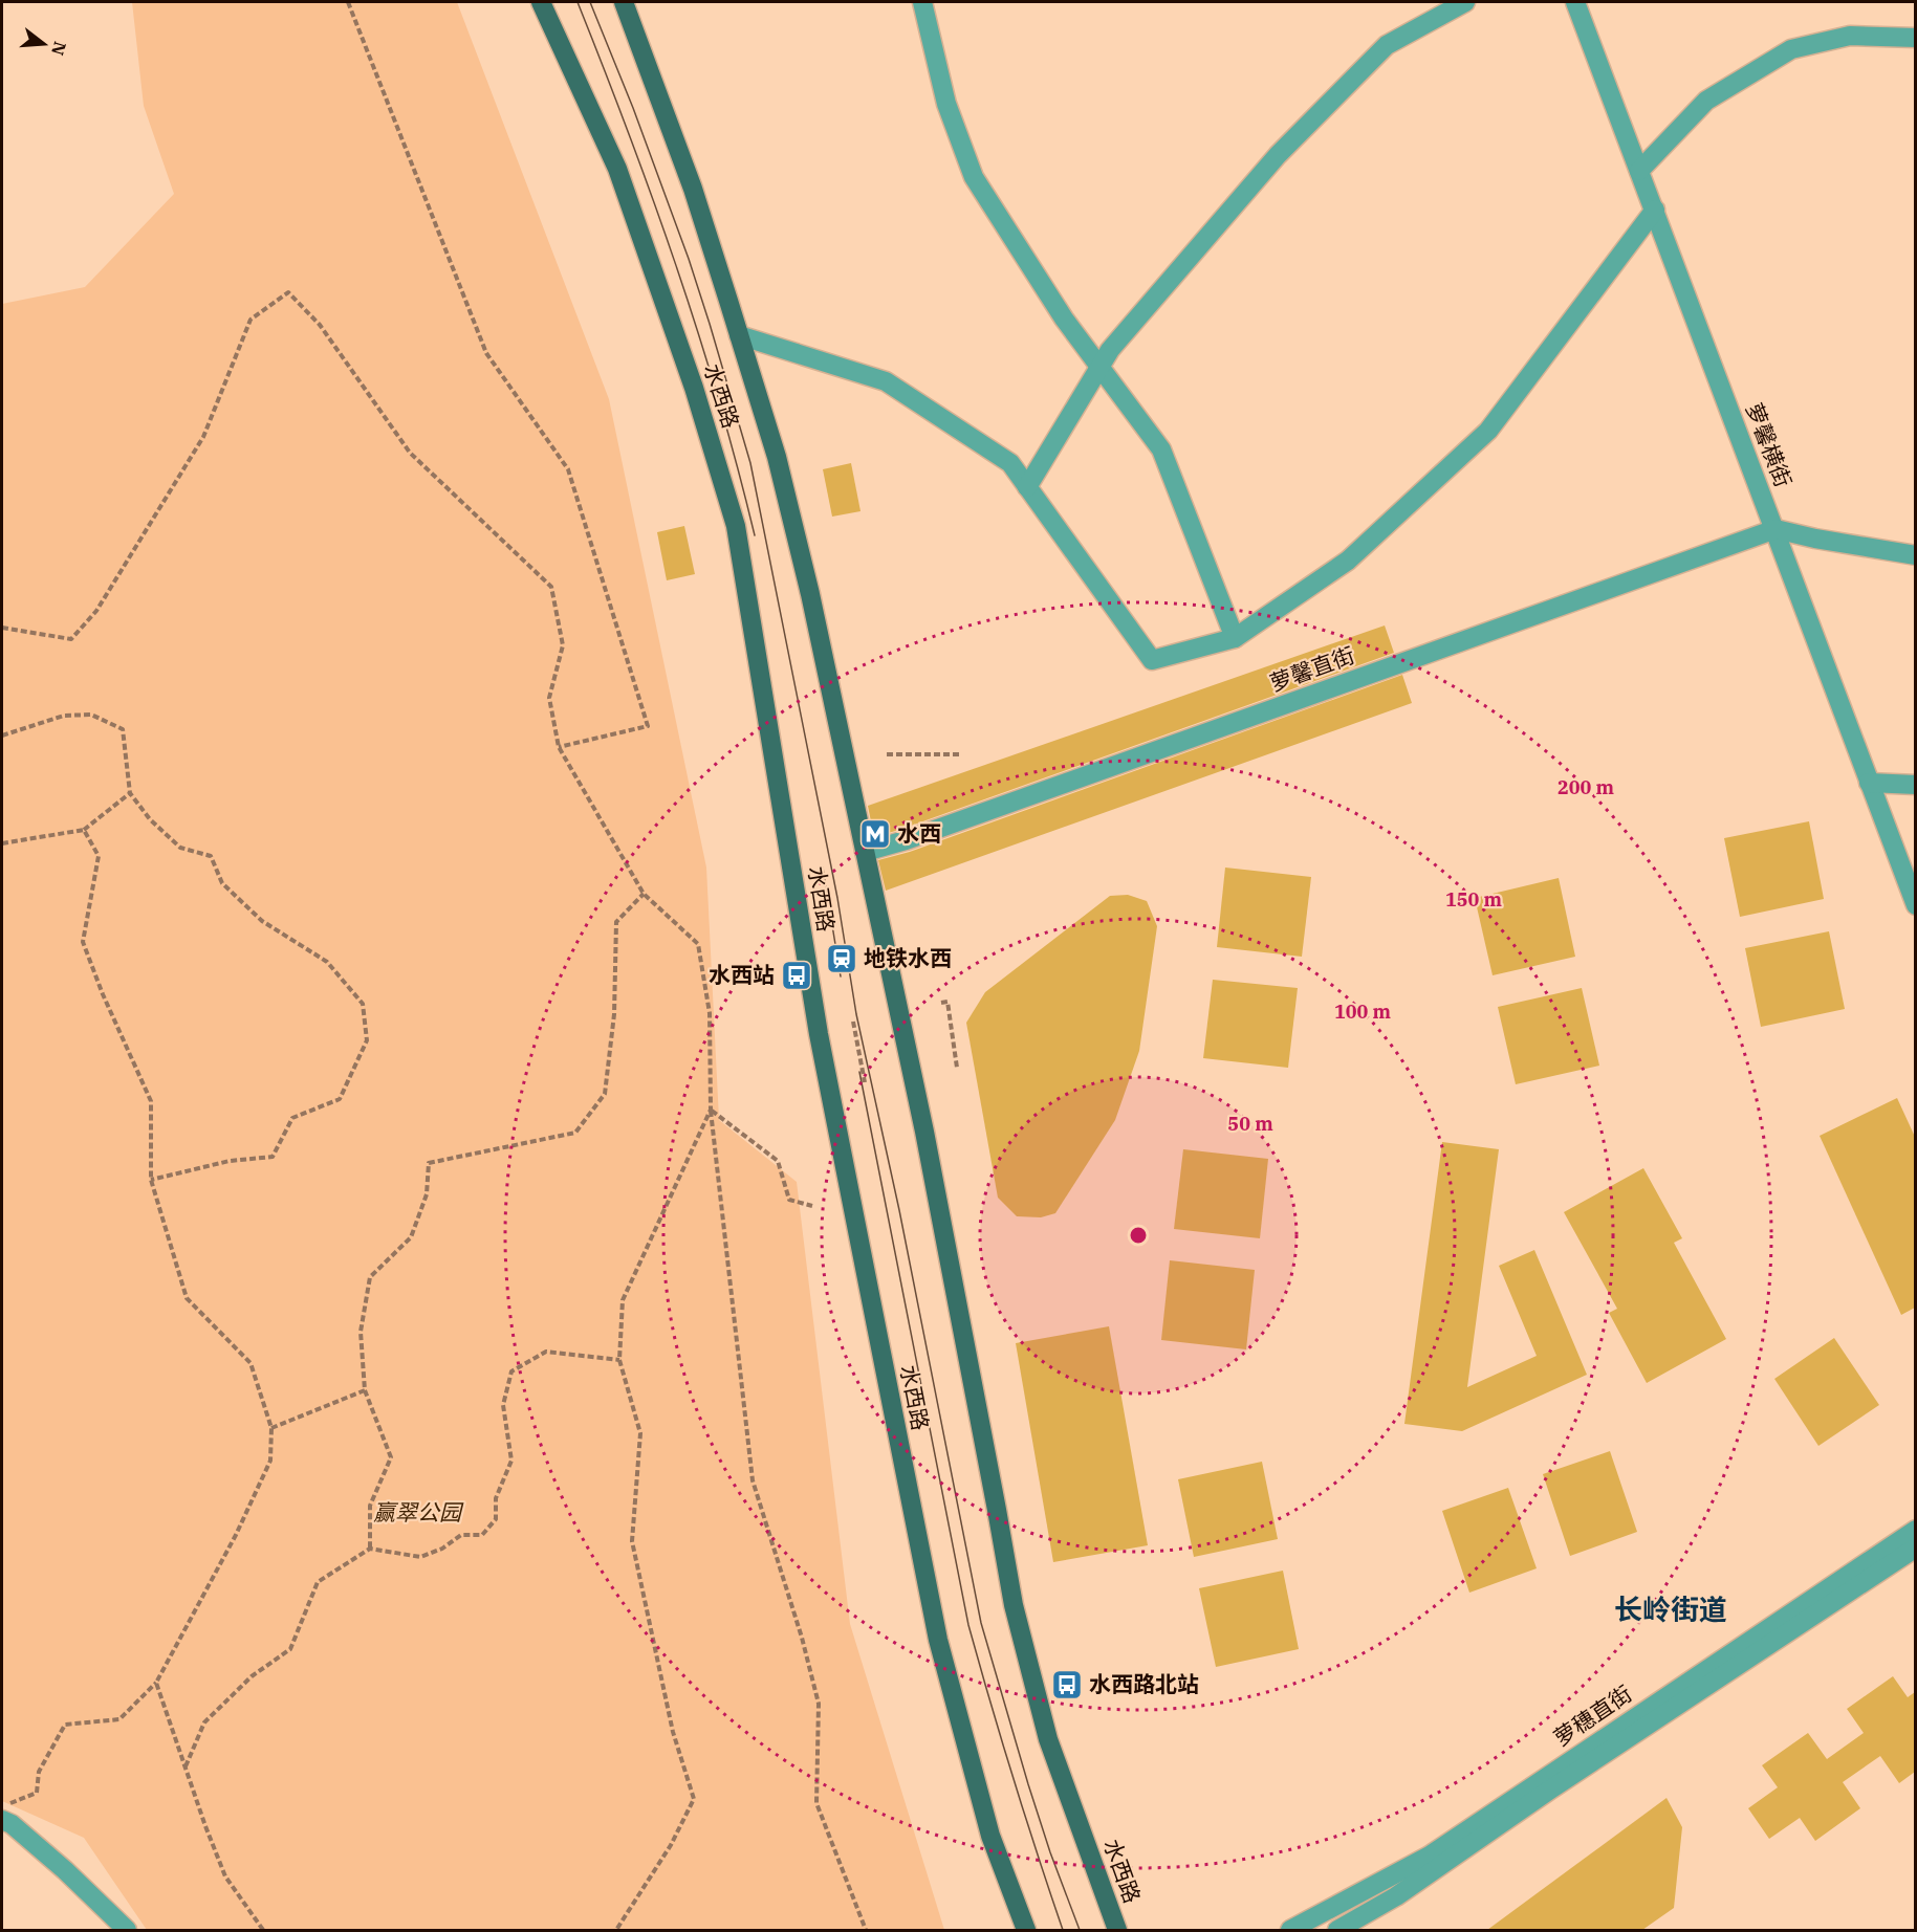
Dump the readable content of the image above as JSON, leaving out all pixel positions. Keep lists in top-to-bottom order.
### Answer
{
  "streets": {
    "main road": ["水西路"],
    "street": ["萝馨横街", "萝馨直街", "萝穗直街"]
  },
  "crossings": [
    ["水西路", "萝馨直街"],
    ["萝馨横街", "萝馨直街"]
  ],
  "districts": ["长岭街道"],
  "parks": ["赢翠公园"],
  "places": {
    "metro station": ["水西"],
    "station": ["地铁水西"],
    "bus stop": ["水西站", "水西路北站"]
  },
  "north": "right",
  "rings": [
    "200 m",
    "150 m",
    "100 m",
    "50 m"
  ]
}
